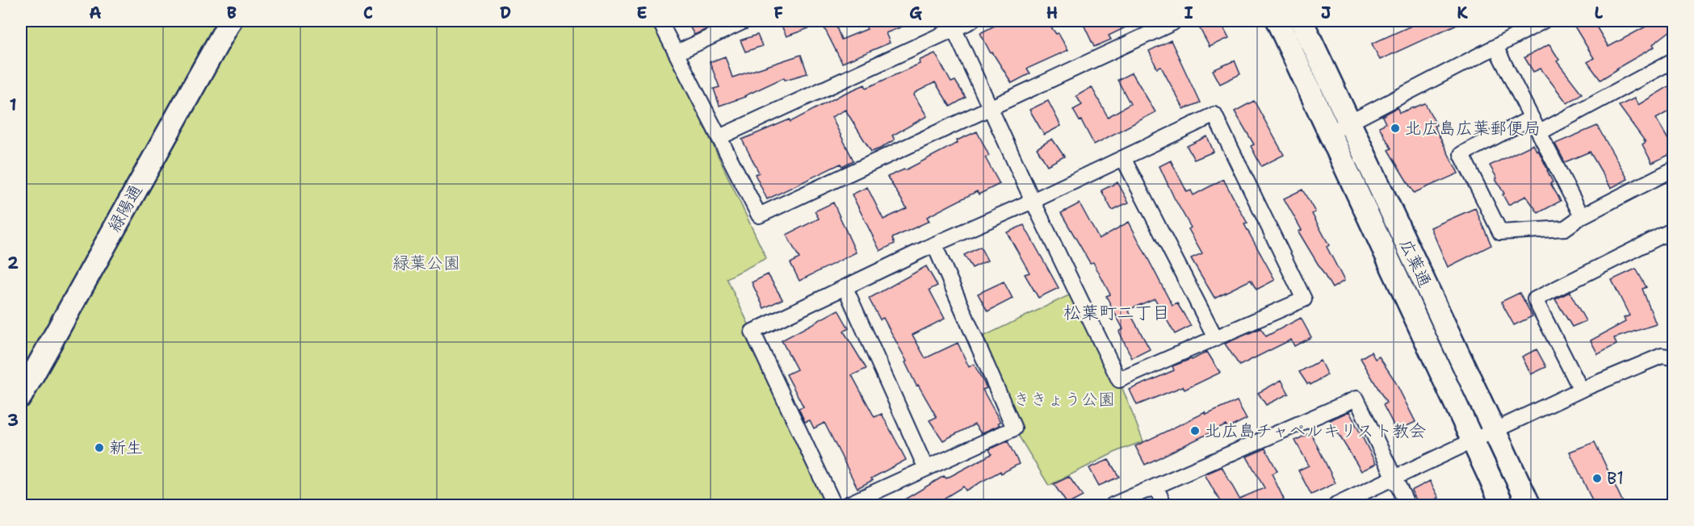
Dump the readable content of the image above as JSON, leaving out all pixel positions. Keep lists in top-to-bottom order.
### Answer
{
  "streets": {
    "street": ["緑陽通", "広葉通"]
  },
  "districts": ["松葉町二丁目"],
  "parks": ["緑葉公園", "ききょう公園"],
  "places": [
    "北広島広葉郵便局",
    "北広島チャペルキリスト教会",
    "新生",
    "B1"
  ],
  "grid": {
    "columns": [
      "A",
      "B",
      "C",
      "D",
      "E",
      "F",
      "G",
      "H",
      "I",
      "J",
      "K",
      "L"
    ],
    "rows": ["1", "2", "3"]
  }
}
